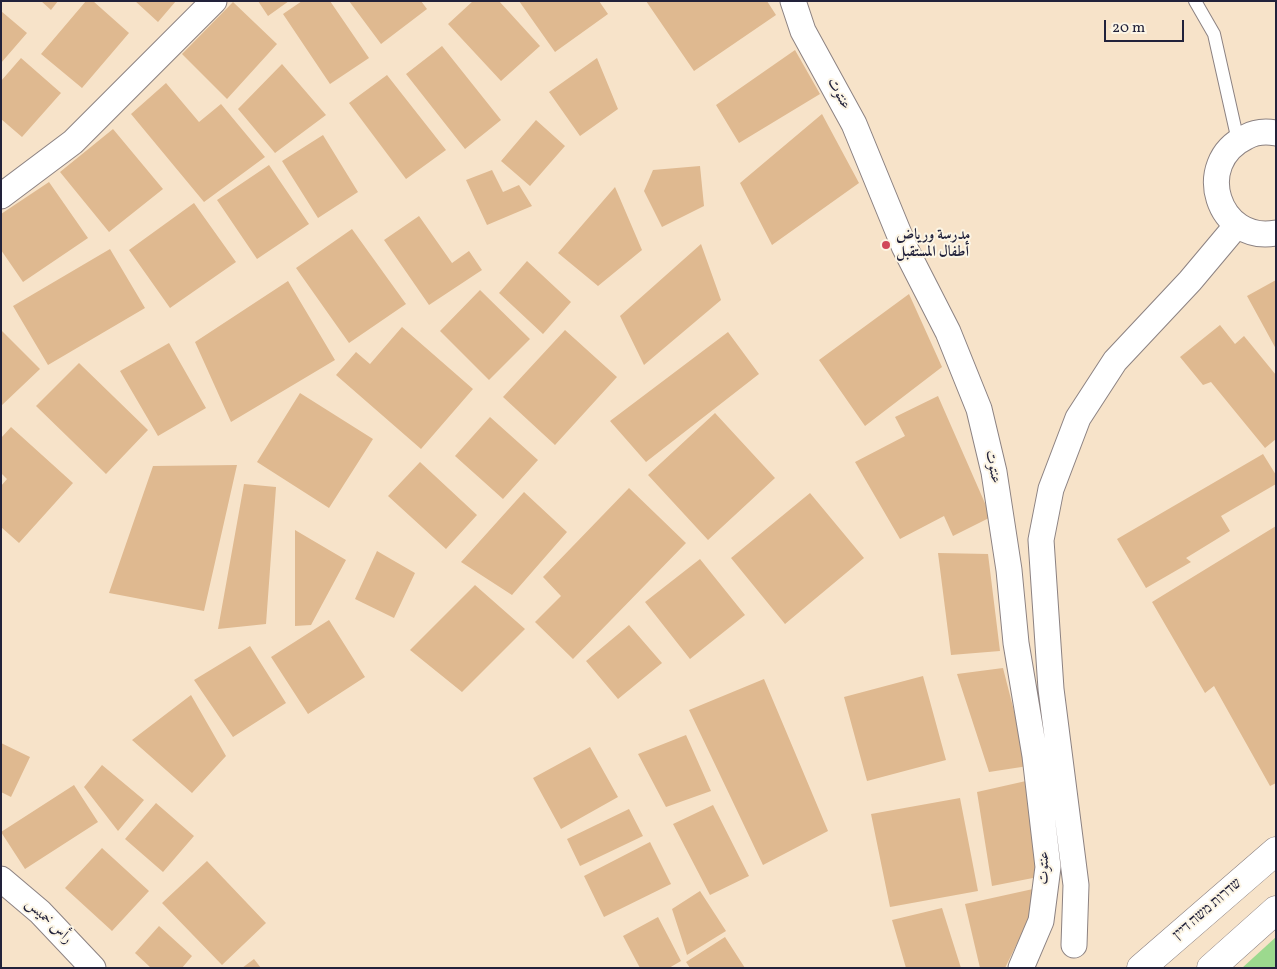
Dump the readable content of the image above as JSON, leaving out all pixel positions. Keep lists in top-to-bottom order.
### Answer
{
  "streets": {
    "street": ["عنتوت", "שדרות משה דיין", "رأس خميس"]
  },
  "places": ["مدرسة ورياض أطفال المستقبل"],
  "scale_bar": "20 m"
}
